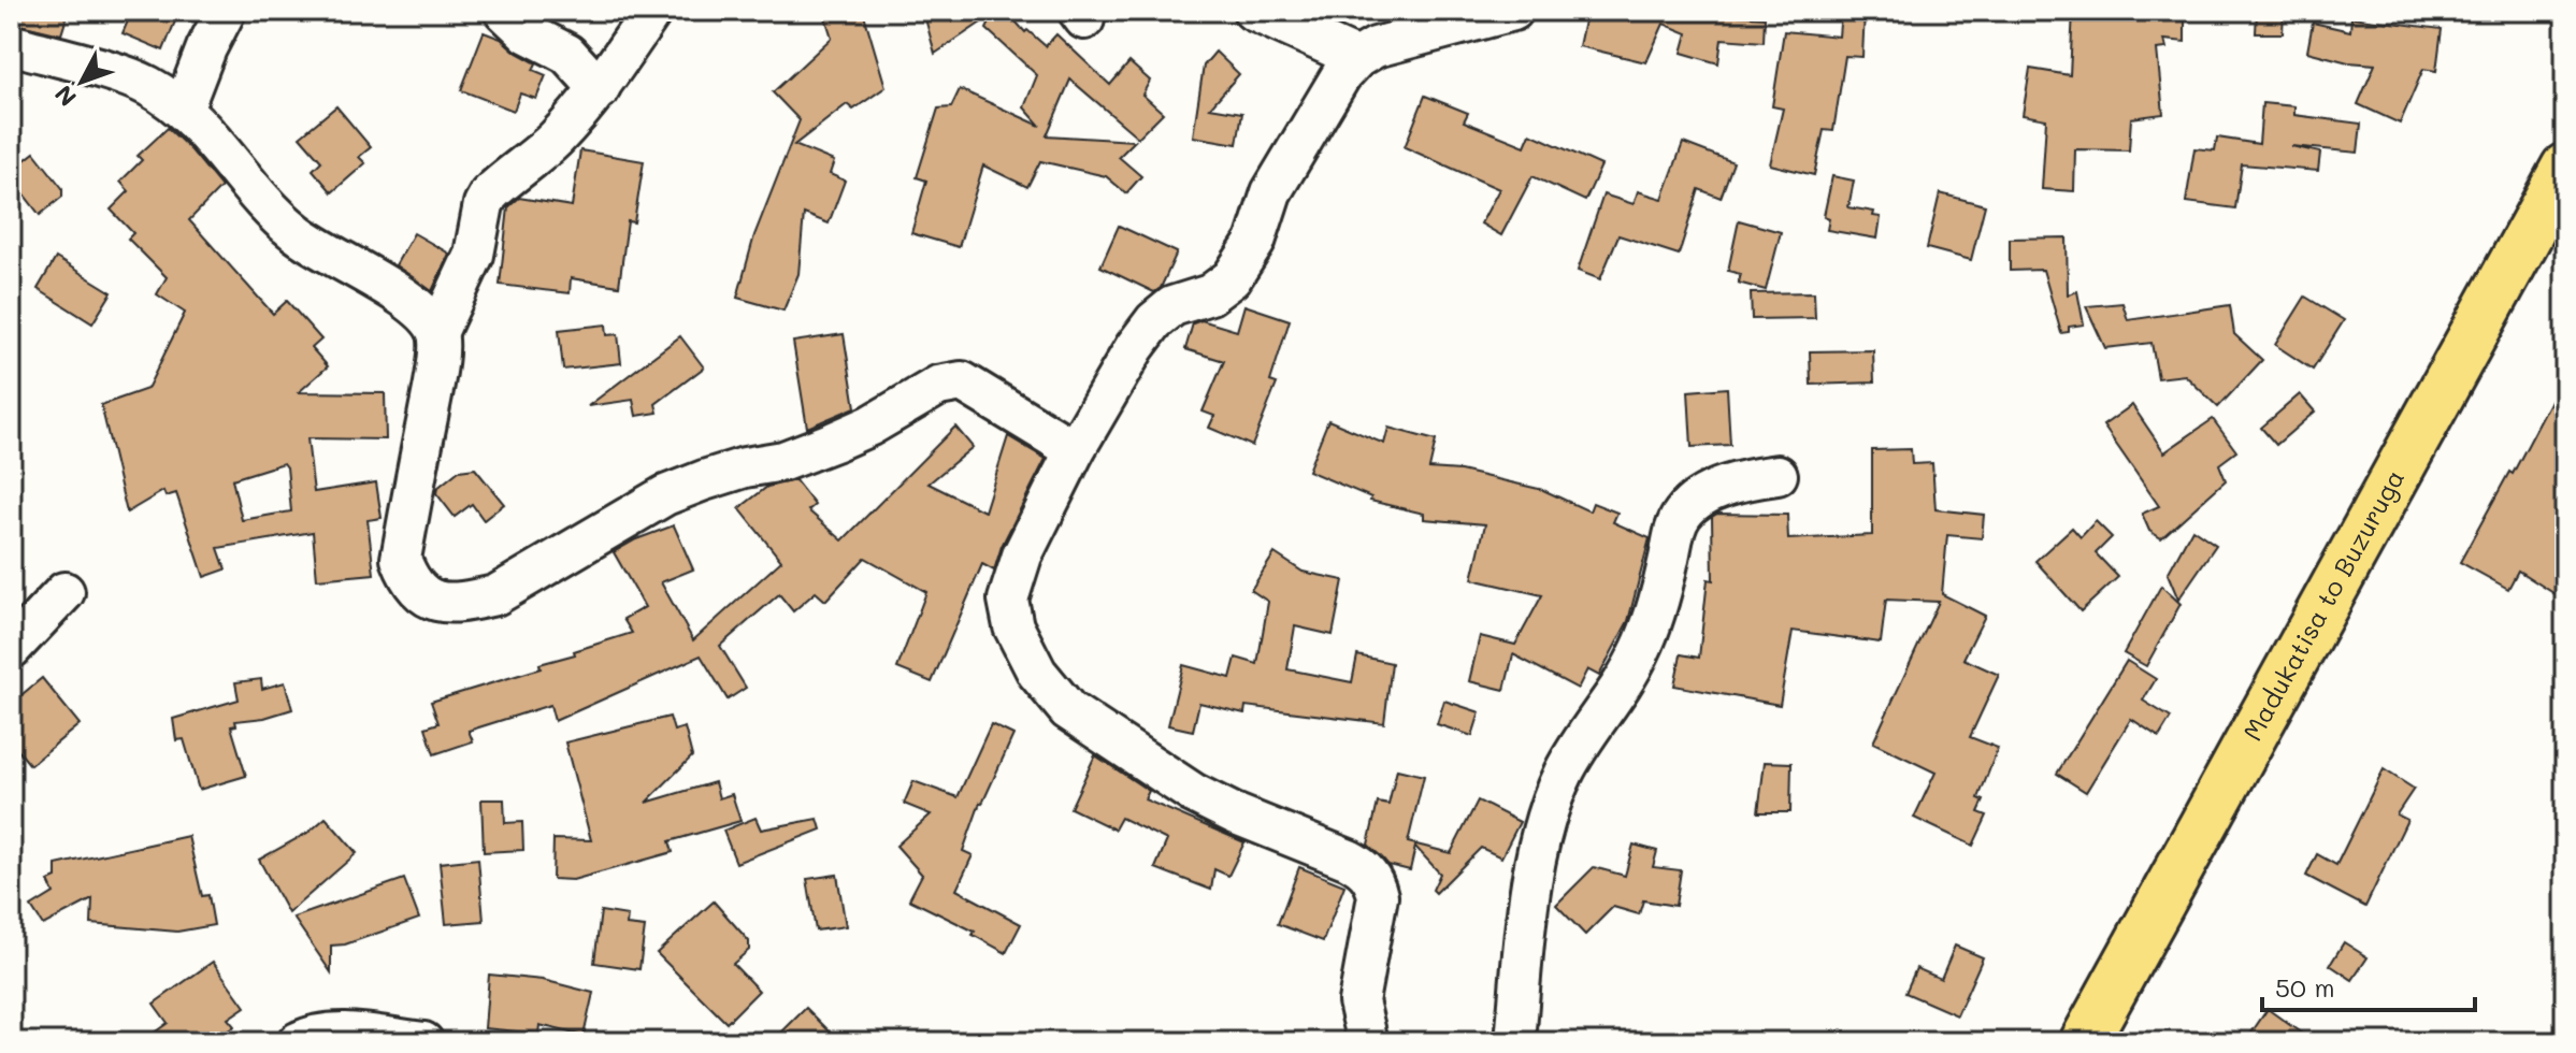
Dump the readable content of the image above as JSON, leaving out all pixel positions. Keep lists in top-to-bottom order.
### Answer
{
  "streets": {
    "main road": ["Madukatisa to Buzuruga"]
  },
  "scale_bar": "50 m",
  "north": "bottom left"
}
